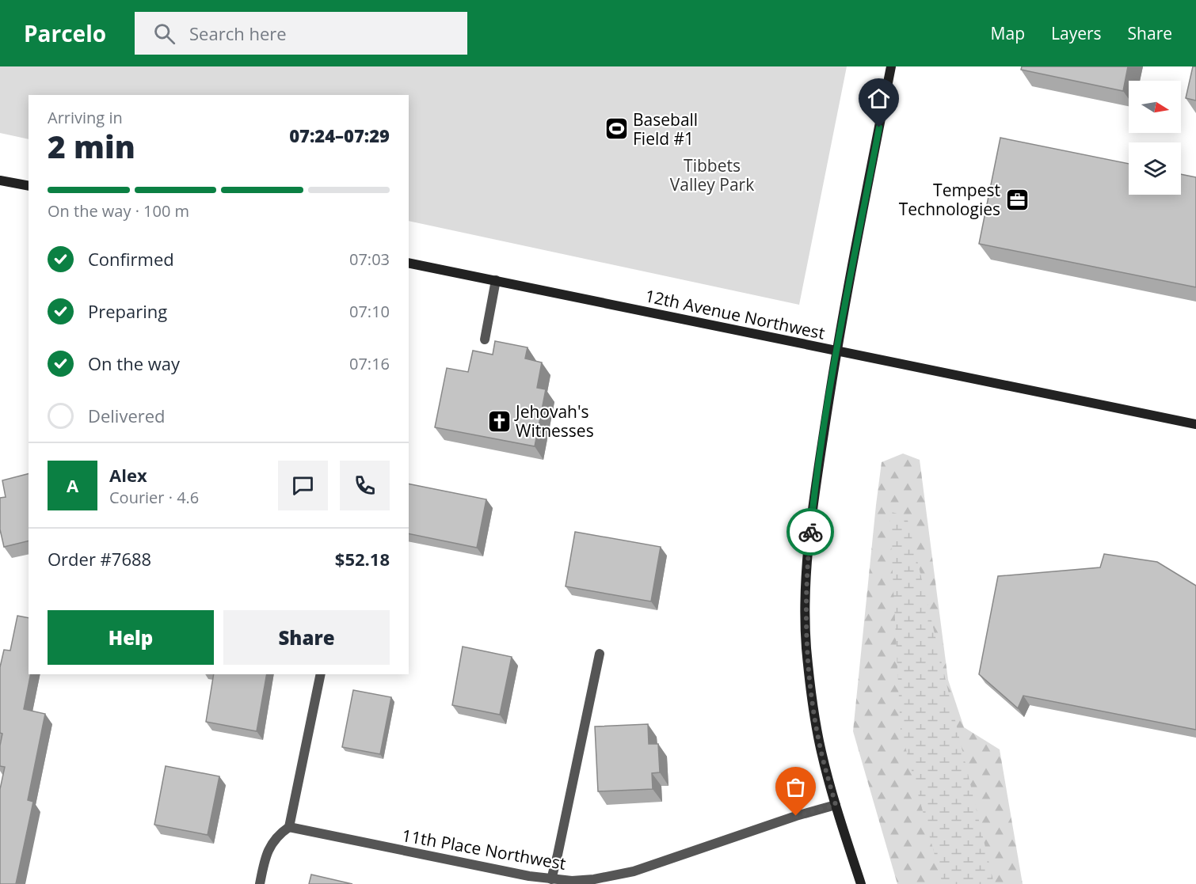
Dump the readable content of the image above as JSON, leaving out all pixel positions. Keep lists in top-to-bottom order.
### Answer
{
  "streets": {
    "street": ["12th Avenue Northwest", "11th Place Northwest"]
  },
  "parks": ["Tibbets Valley Park"],
  "places": {
    "sports": ["Baseball Field #1"],
    "office": ["Tempest Technologies"],
    "church": ["Jehovah's Witnesses"]
  },
  "north": "right",
  "page": {
    "header": "Parcelo",
    "search": "Search here",
    "nav": ["Map", "Layers", "Share"],
    "heading": ["2 min", "Arriving in", "07:24–07:29"],
    "panel": [
      "Alex",
      "Courier · 4.6",
      "Order #7688",
      "$52.18"
    ],
    "bar": "On the way · 100 m",
    "list": [
      ["Confirmed", "07:03"],
      ["Preparing", "07:10"],
      ["On the way", "07:16"],
      "Delivered"
    ],
    "round": "A",
    "buttons": ["Help", "Share"]
  }
}
